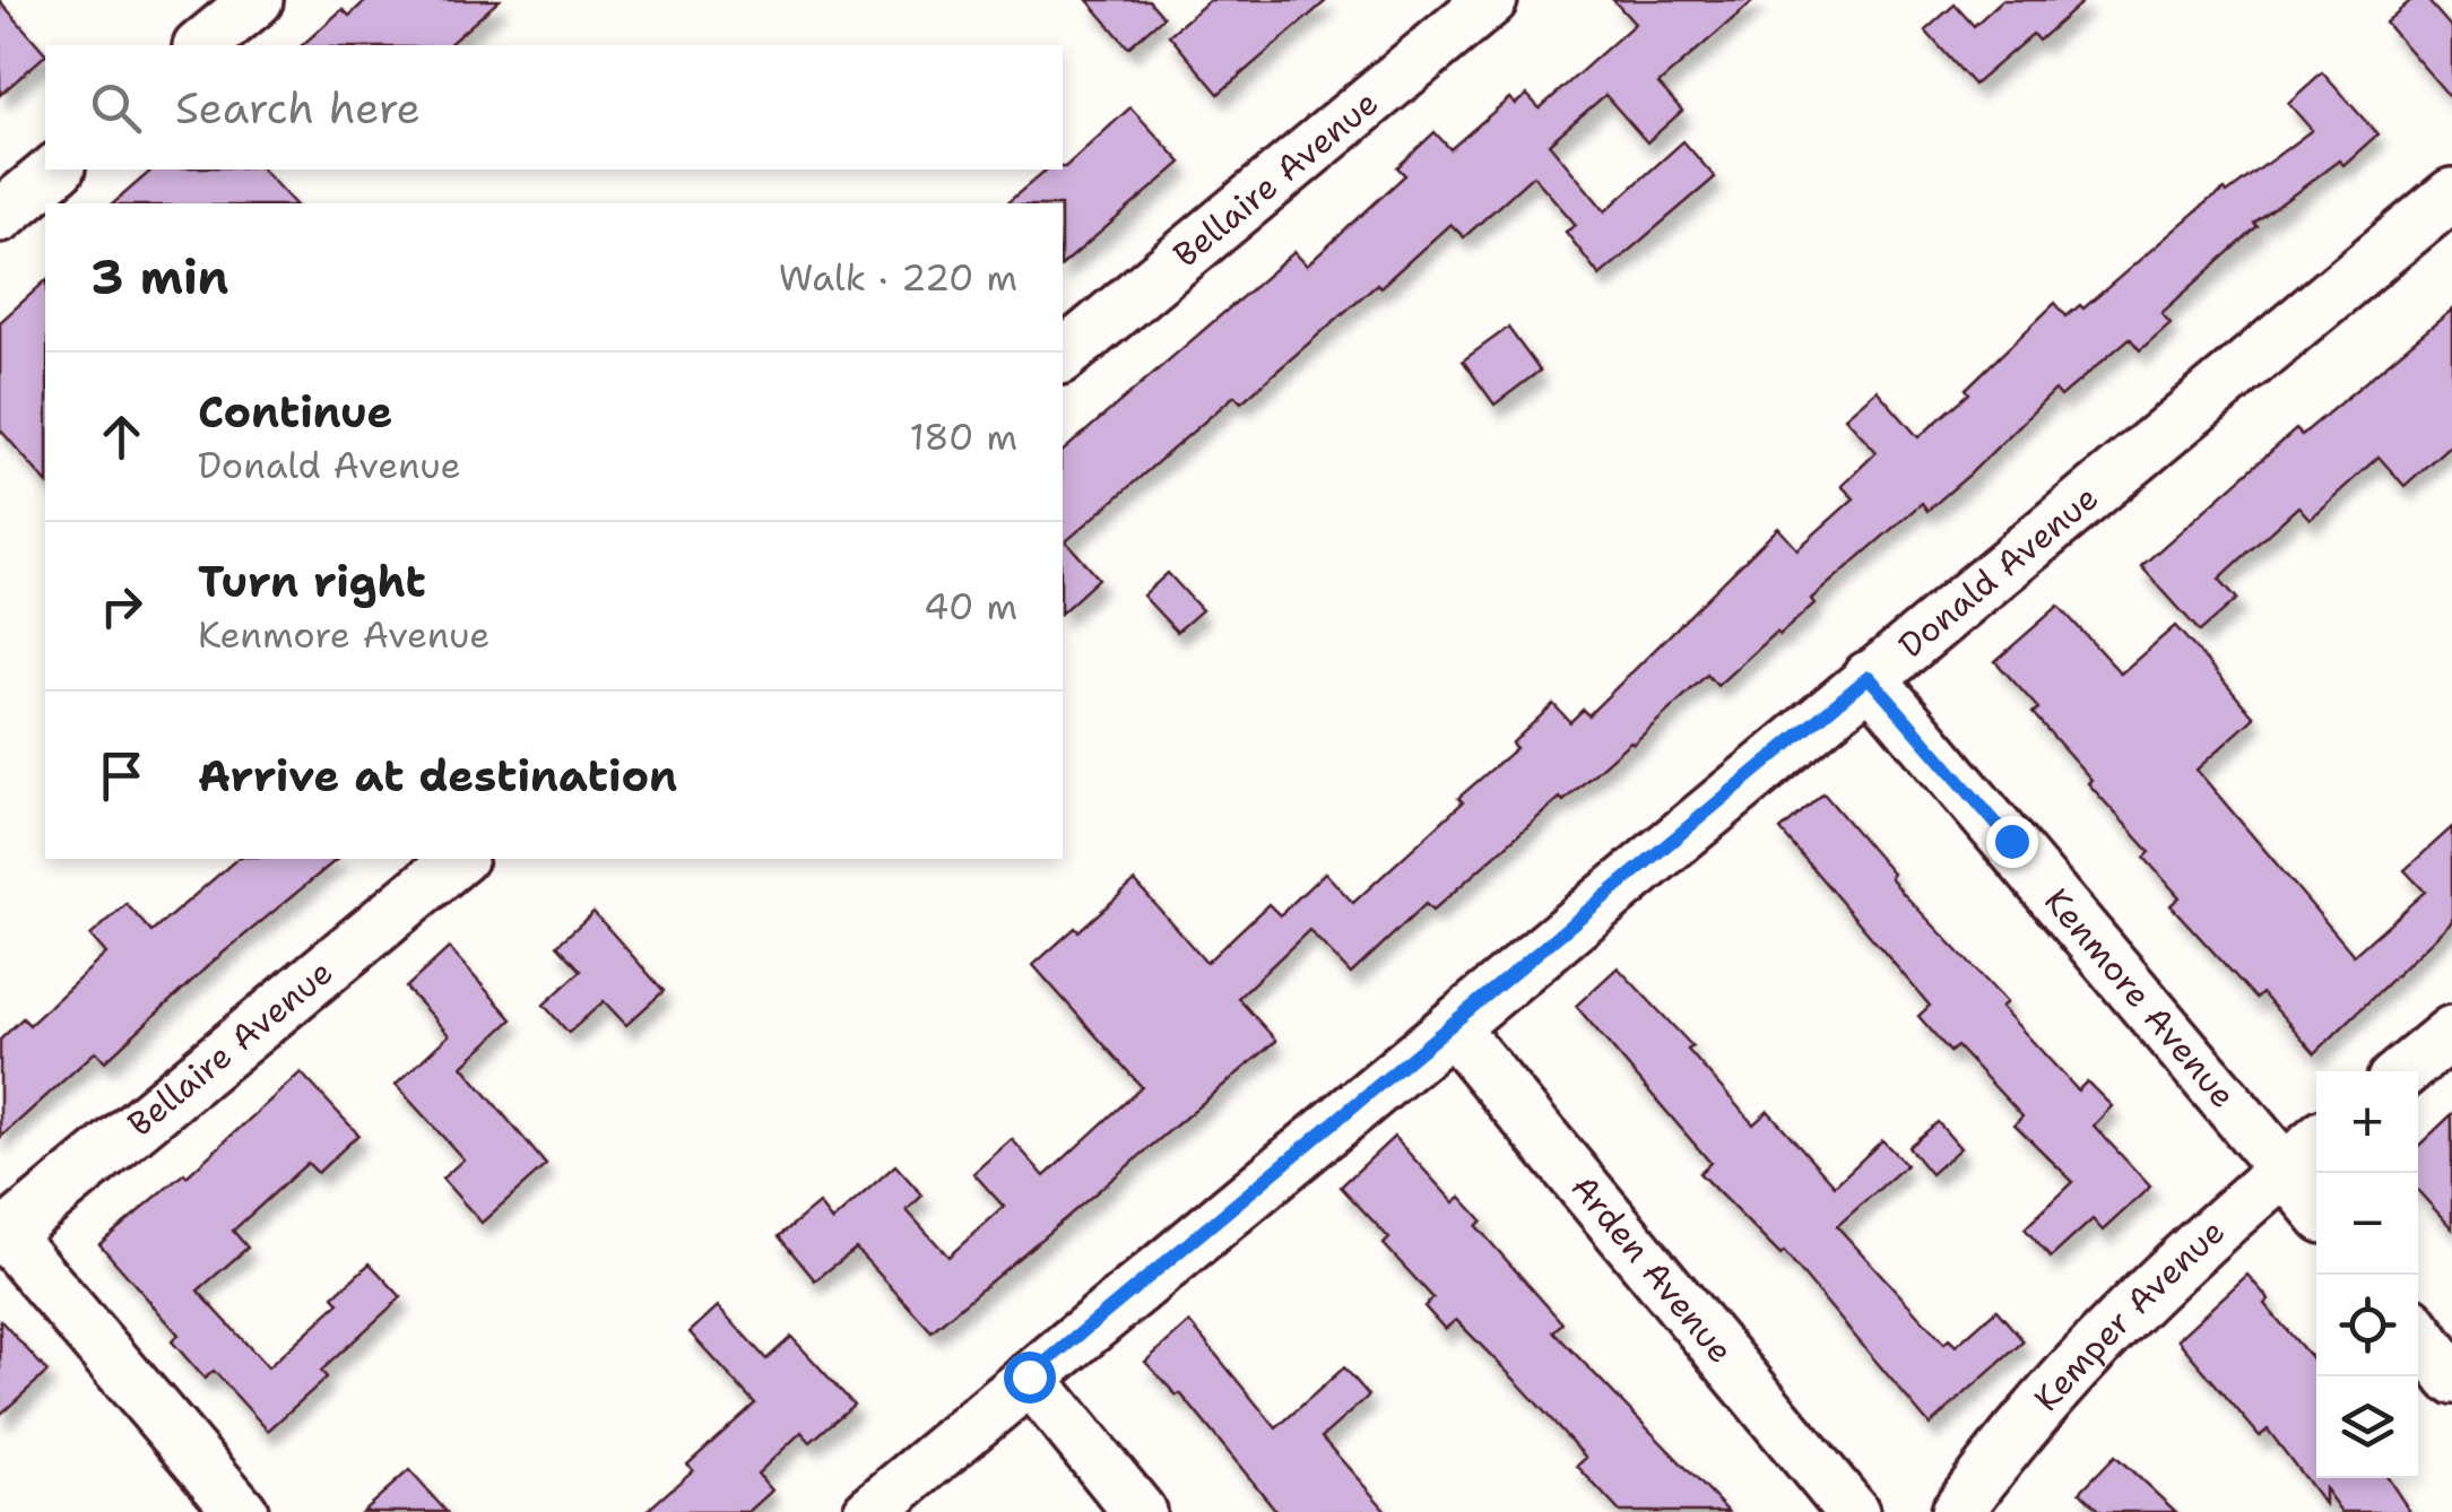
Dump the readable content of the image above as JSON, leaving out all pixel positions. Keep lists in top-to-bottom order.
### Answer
{
  "streets": {
    "street": [
      "Bellaire Avenue",
      "Donald Avenue",
      "Kenmore Avenue",
      "Arden Avenue",
      "Kemper Avenue"
    ]
  },
  "crossings": [
    ["Donald Avenue", "Kenmore Avenue"],
    ["Donald Avenue", "Arden Avenue"],
    ["Kenmore Avenue", "Kemper Avenue"]
  ],
  "page": {
    "search": "Search here",
    "heading": ["3 min", "Walk · 220 m"],
    "list": [
      ["Continue", "Donald Avenue", "180 m"],
      ["Turn right", "Kenmore Avenue", "40 m"],
      "Arrive at destination"
    ],
    "map_buttons": ["+", "−"]
  }
}
